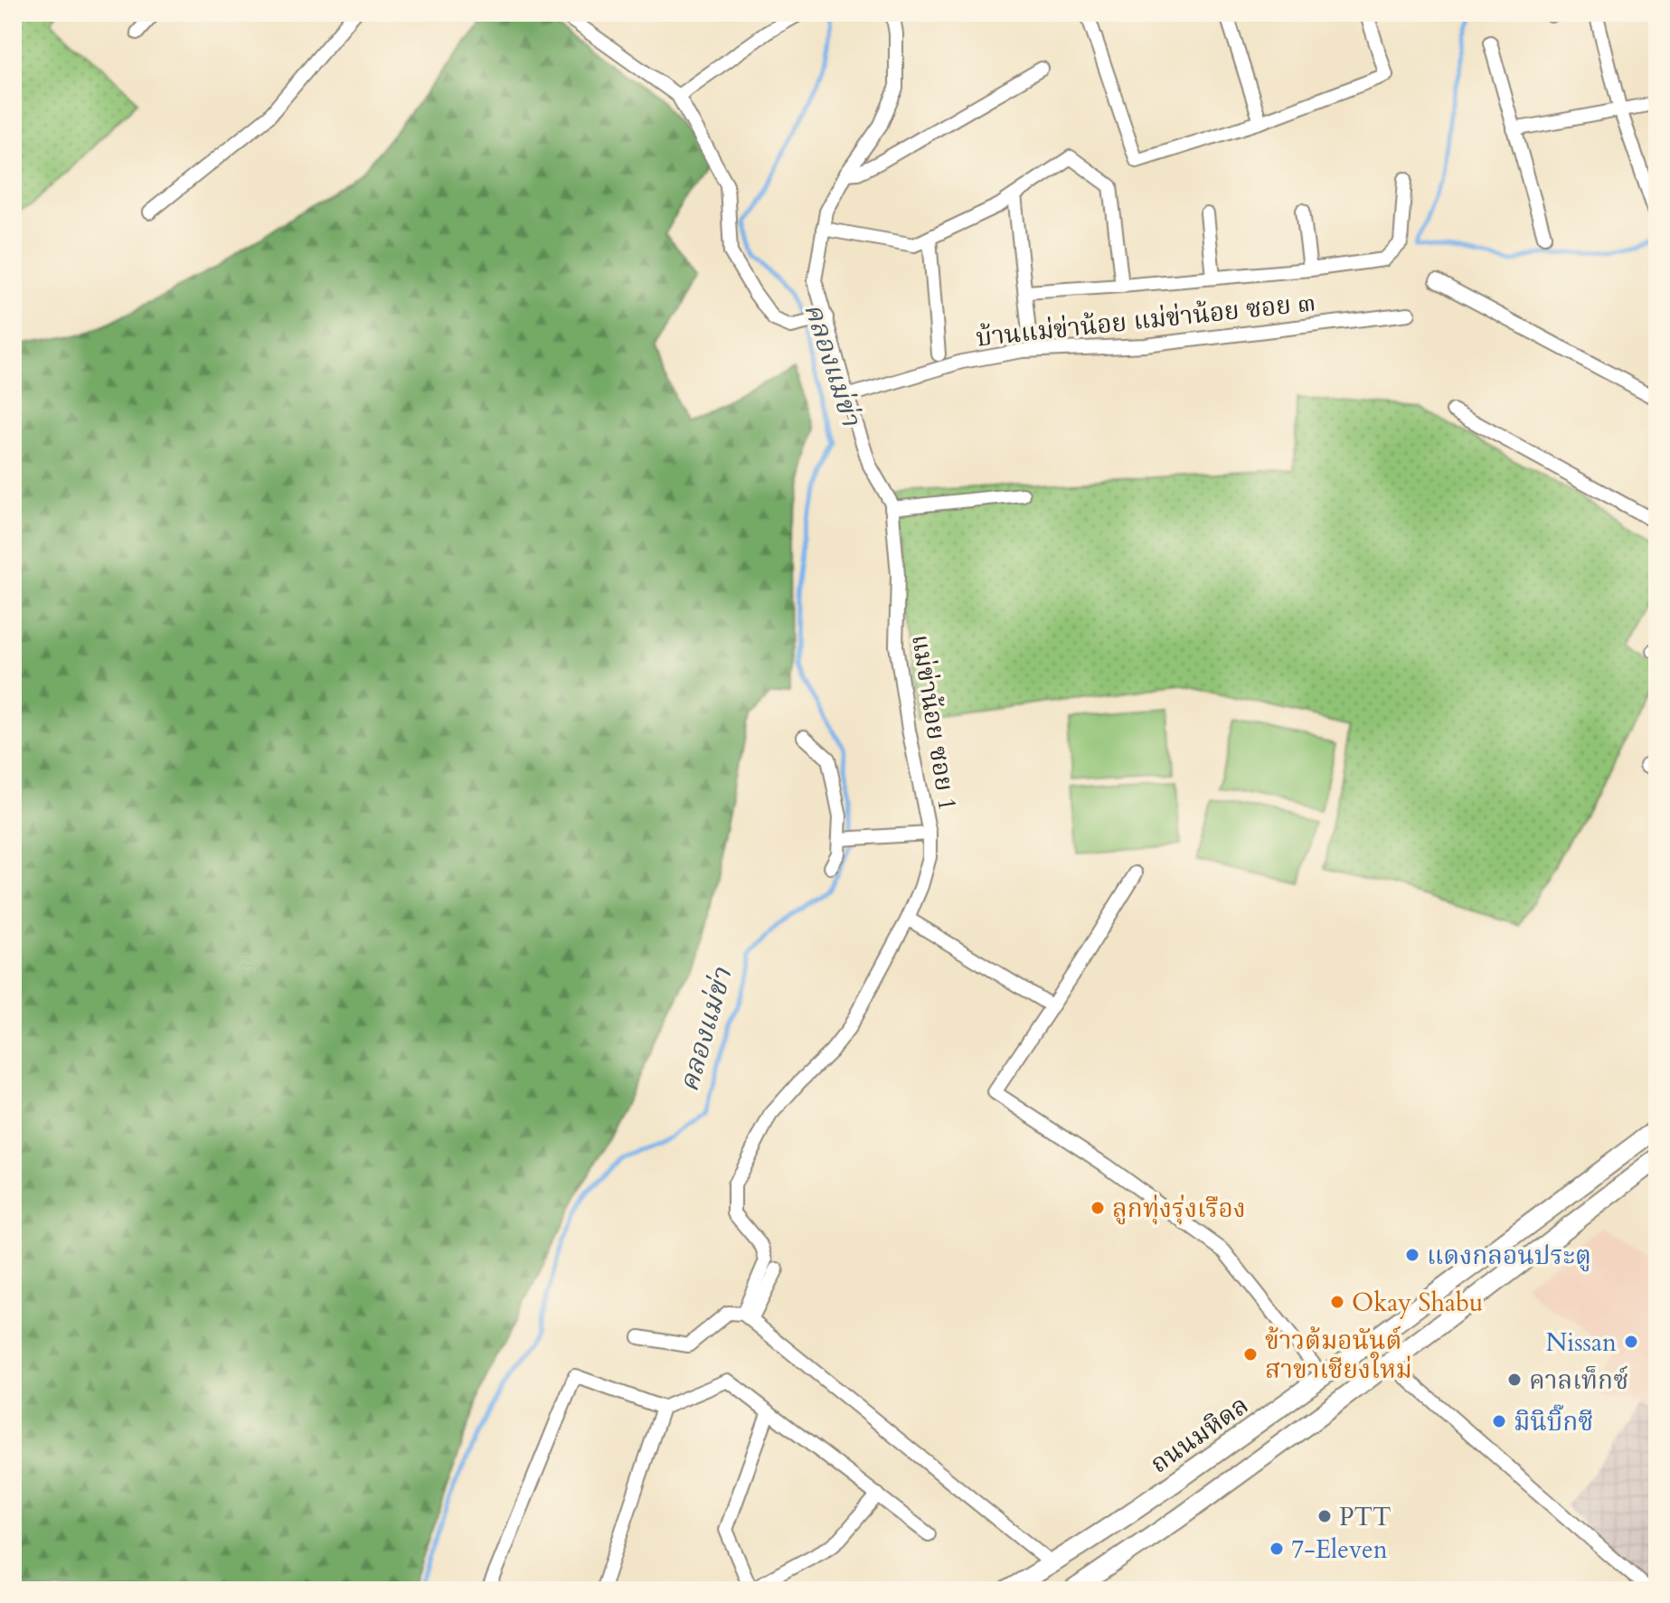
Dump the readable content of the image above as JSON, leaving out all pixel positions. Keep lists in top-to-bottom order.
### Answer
{
  "streets": {
    "main road": ["ถนนมหิดล"],
    "street": ["บ้านแม่ข่าน้อย แม่ข่าน้อย ซอย ๓", "แม่ข่าน้อย ซอย 1"]
  },
  "crossings": [
    ["บ้านแม่ข่าน้อย แม่ข่าน้อย ซอย ๓", "แม่ข่าน้อย ซอย 1"]
  ],
  "water": ["คลองแม่ข่า"],
  "places": [
    "ลูกทุ่งรุ่งเรือง",
    "แดงกลอนประตู",
    "Okay Shabu",
    "Nissan",
    "ข้าวต้มอนันต์ สาขาเชียงใหม่",
    "คาลเท็กซ์",
    "มินิบิ๊กซี",
    "PTT",
    "7-Eleven"
  ]
}
